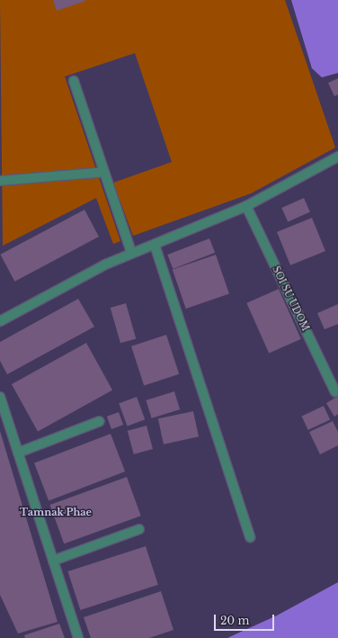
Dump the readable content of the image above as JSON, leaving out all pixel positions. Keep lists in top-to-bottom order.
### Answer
{
  "streets": {
    "street": ["SOI SU UDOM"]
  },
  "districts": ["Tamnak Phae"],
  "scale_bar": "20 m"
}
